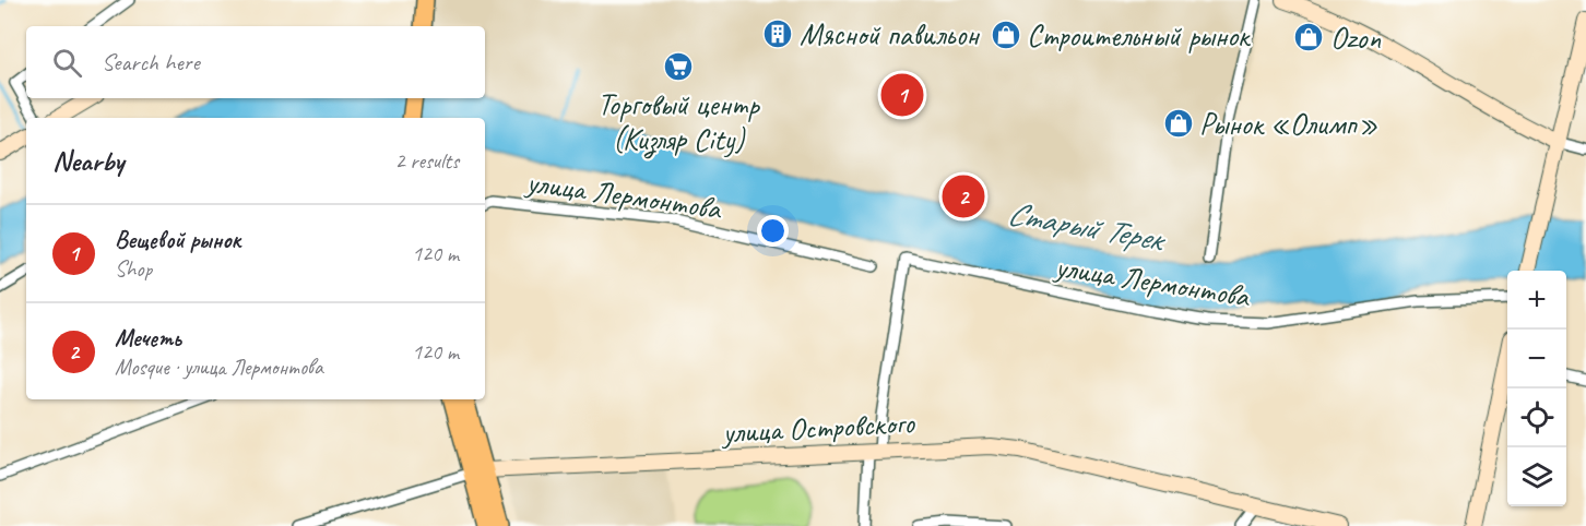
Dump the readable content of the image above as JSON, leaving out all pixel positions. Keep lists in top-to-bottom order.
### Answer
{
  "streets": {
    "street": ["улица Лермонтова", "улица Островского"]
  },
  "crossings": [
    ["улица Лермонтова", "улица Островского"]
  ],
  "water": ["Старый Терек"],
  "places": {
    "building": ["Мясной павильон"],
    "shop": ["Строительный рынок", "Ozon", "Рынок «Олимп»"],
    "supermarket": ["Торговый центр (Кизляр City)"]
  },
  "page": {
    "search": "Search here",
    "pins": ["1", "2"],
    "heading": ["Nearby", "2 results"],
    "list": [
      {
        "mark": "1",
        "name": "Вещевой рынок",
        "note": "Shop",
        "value": "120 m"
      },
      {
        "mark": "2",
        "name": "Мечеть",
        "note": "Mosque · улица Лермонтова",
        "value": "120 m"
      }
    ],
    "map_buttons": ["+", "−"]
  }
}
